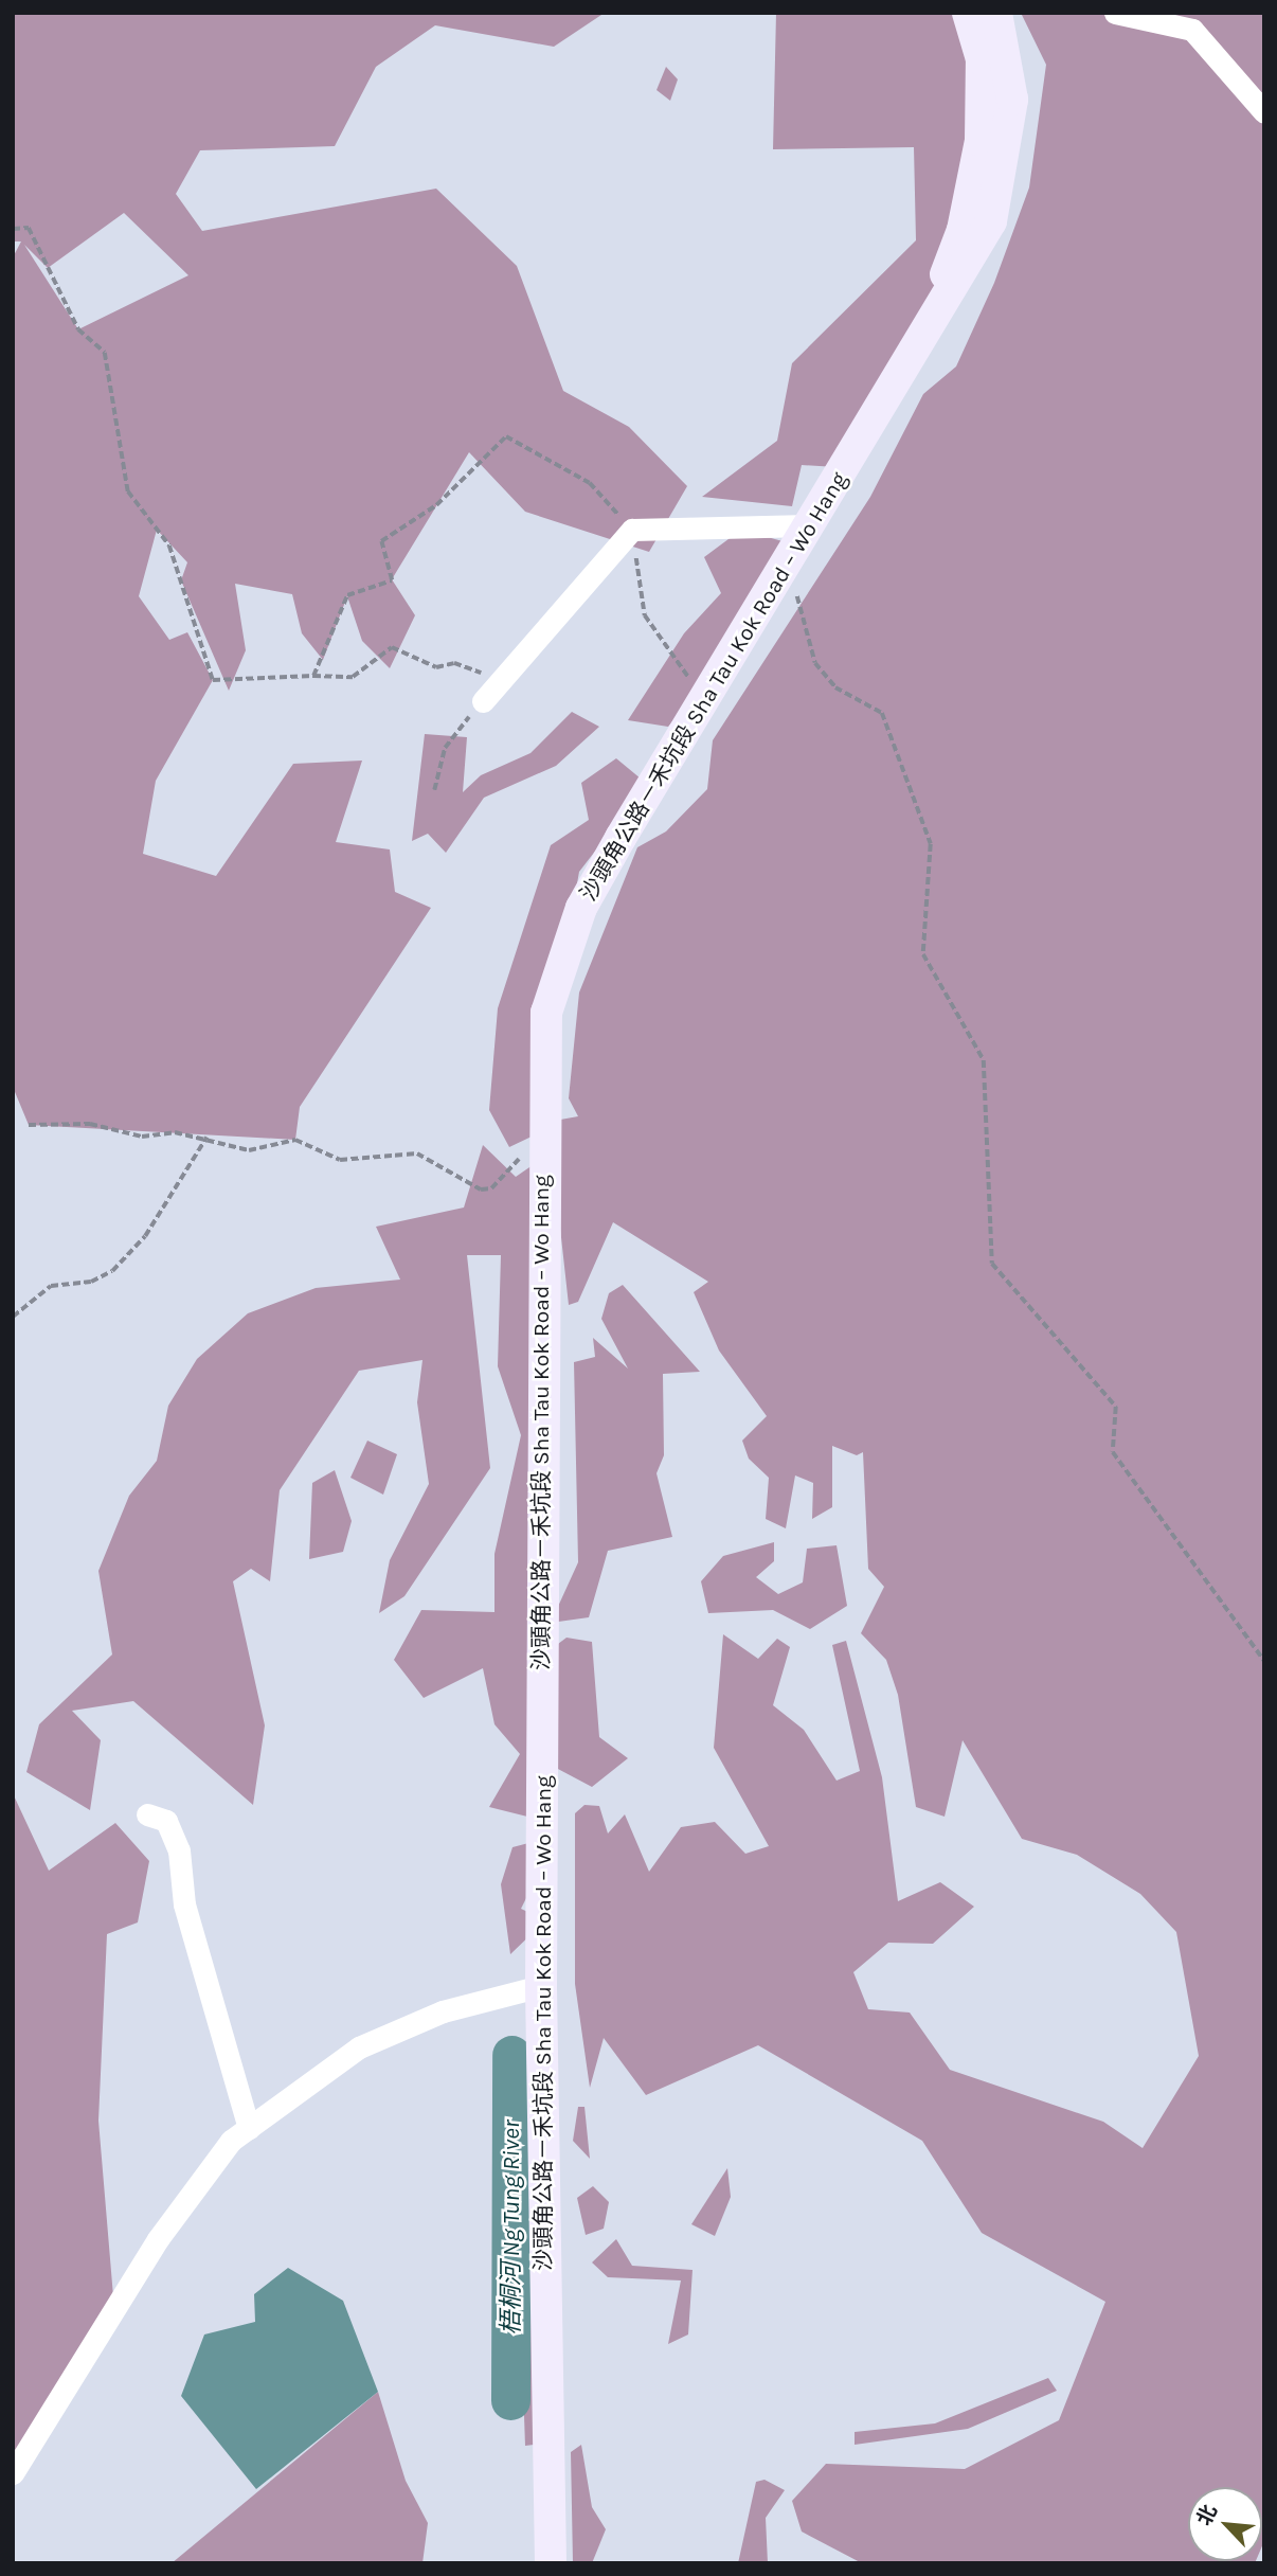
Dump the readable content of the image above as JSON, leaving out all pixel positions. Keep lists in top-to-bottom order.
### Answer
{
  "streets": {
    "main road": ["沙頭角公路－禾坑段 Sha Tau Kok Road – Wo Hang"]
  },
  "water": ["梧桐河 Ng Tung River"],
  "north": "top left"
}
